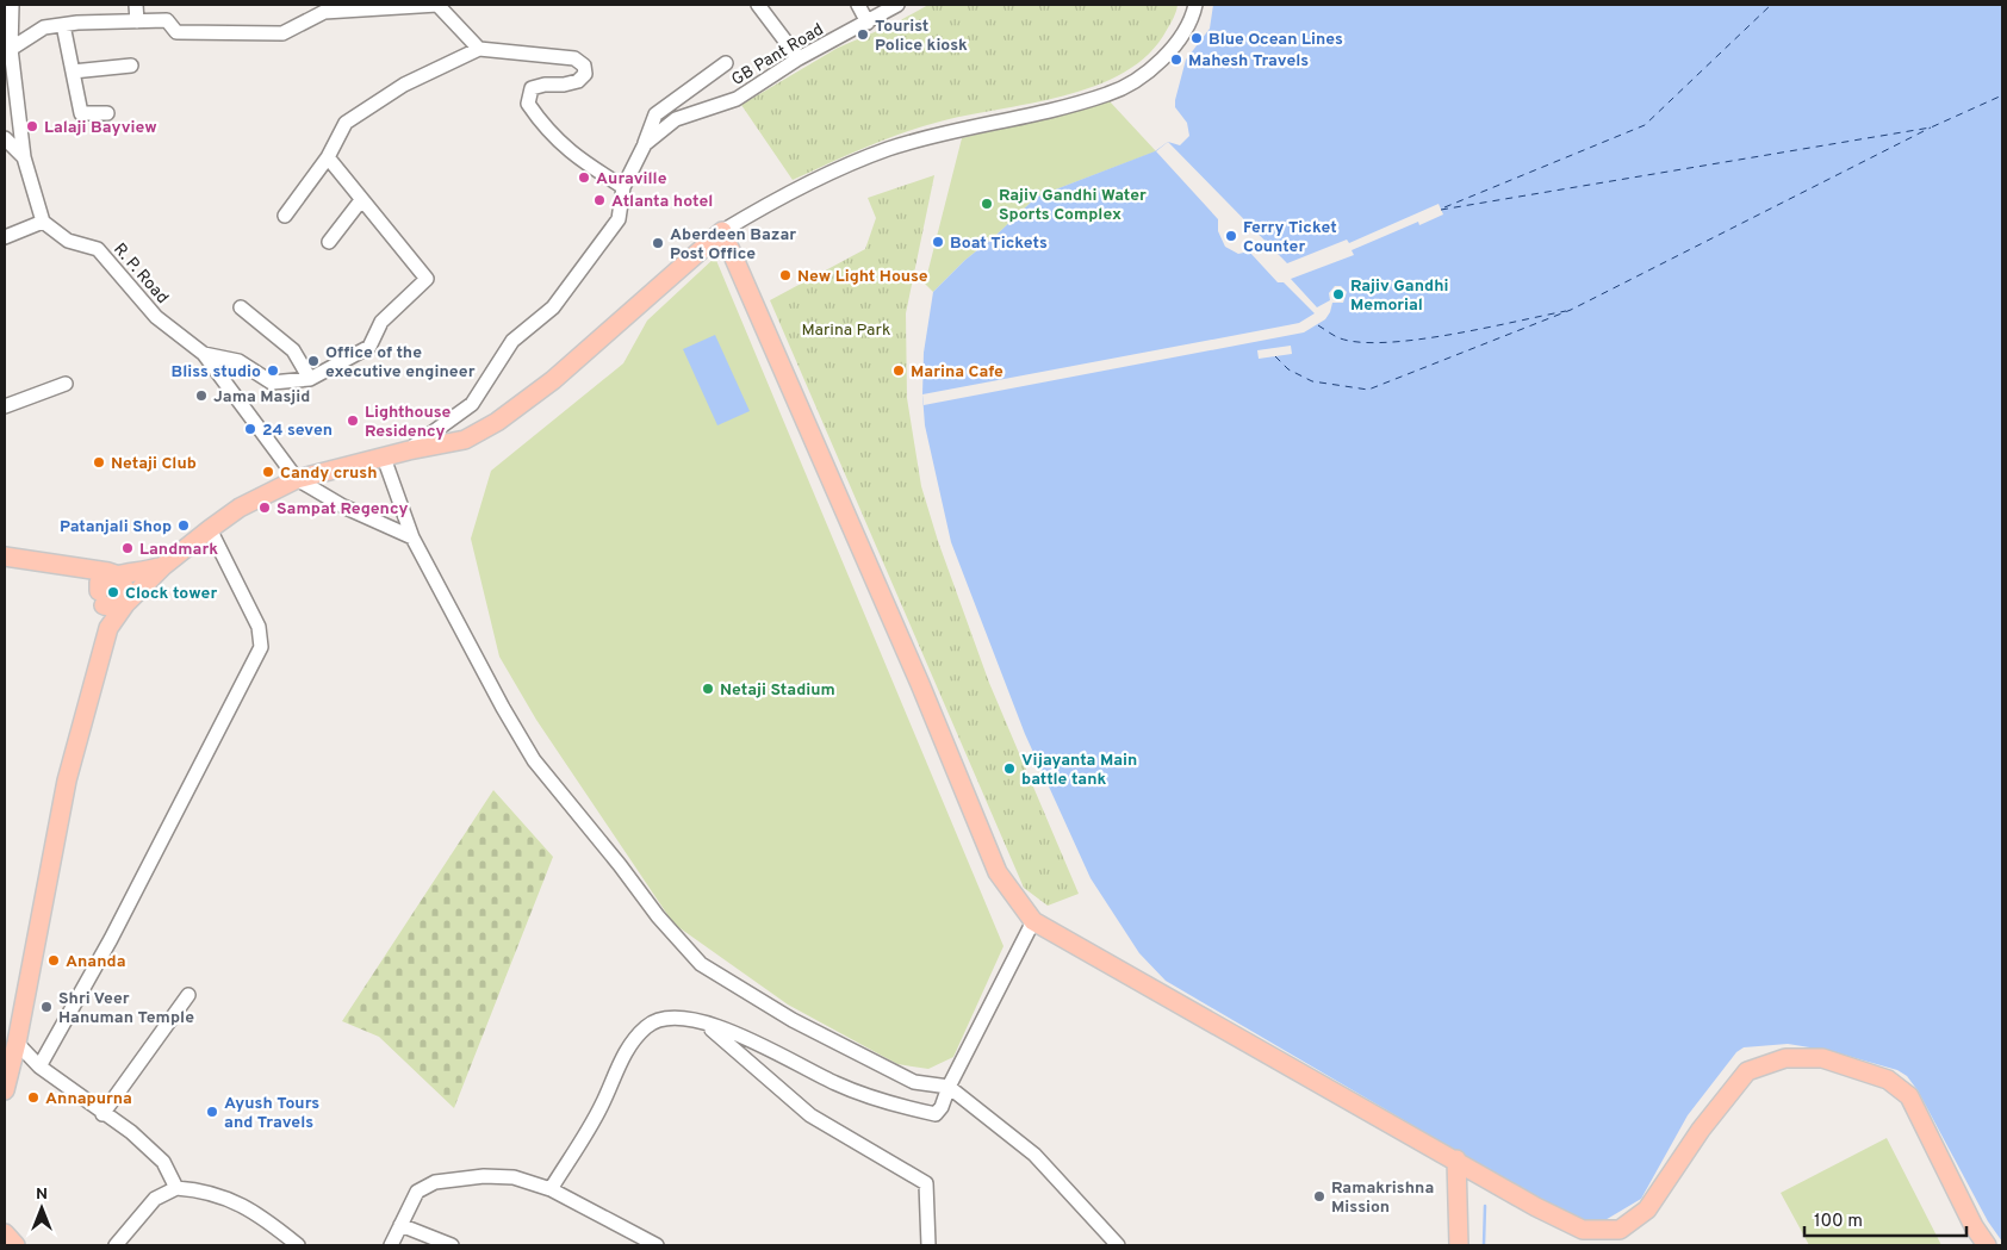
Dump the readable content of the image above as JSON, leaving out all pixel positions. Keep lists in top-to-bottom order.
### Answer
{
  "streets": {
    "street": ["GB Pant Road", "R. P. Road"]
  },
  "parks": ["Marina Park"],
  "places": [
    "Tourist Police kiosk",
    "Blue Ocean Lines",
    "Mahesh Travels",
    "Lalaji Bayview",
    "Auraville",
    "Atlanta hotel",
    "Rajiv Gandhi Water Sports Complex",
    "Ferry Ticket Counter",
    "Boat Tickets",
    "Aberdeen Bazar Post Office",
    "New Light House",
    "Rajiv Gandhi Memorial",
    "Office of the executive engineer",
    "Bliss studio",
    "Marina Cafe",
    "Jama Masjid",
    "Lighthouse Residency",
    "24 seven",
    "Netaji Club",
    "Candy crush",
    "Sampat Regency",
    "Patanjali Shop",
    "Landmark",
    "Clock tower",
    "Netaji Stadium",
    "Vijayanta Main battle tank",
    "Ananda",
    "Shri Veer Hanuman Temple",
    "Annapurna",
    "Ayush Tours and Travels",
    "Ramakrishna Mission"
  ],
  "scale_bar": "100 m",
  "north": "top"
}
